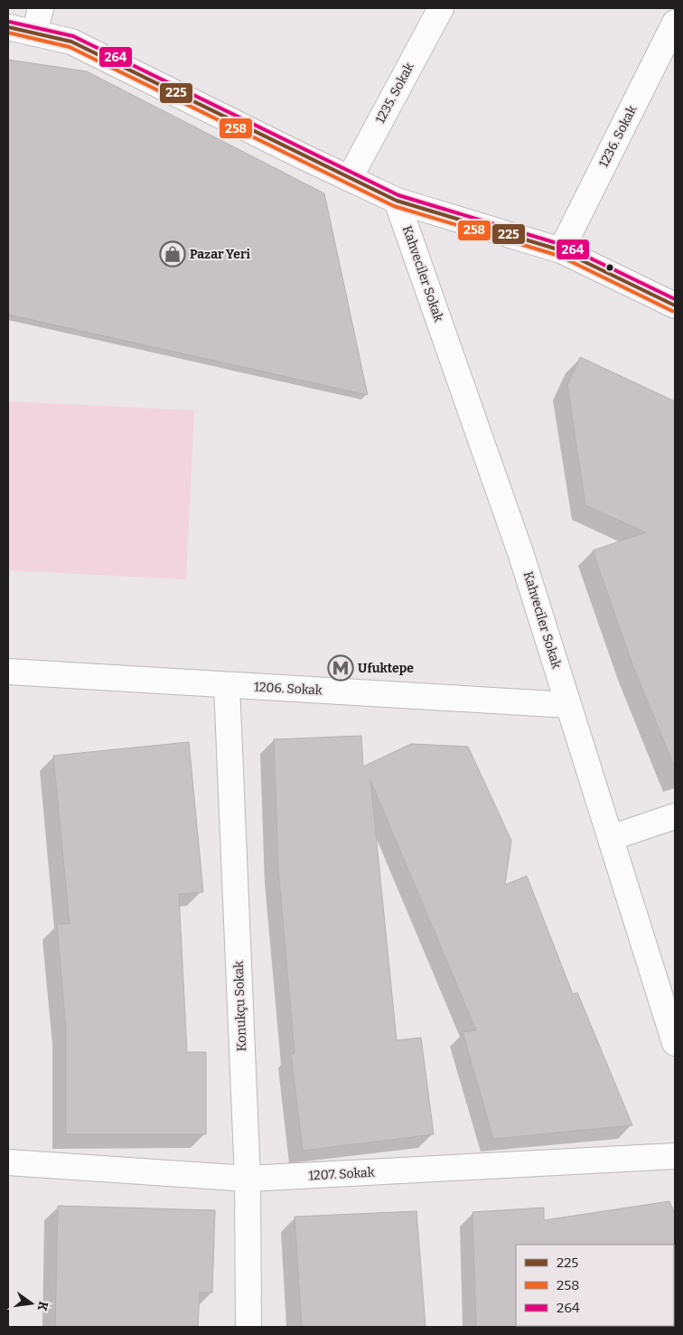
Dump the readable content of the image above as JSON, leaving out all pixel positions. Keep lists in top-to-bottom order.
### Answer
{
  "streets": {
    "street": [
      "1235. Sokak",
      "1236. Sokak",
      "Kahveciler Sokak",
      "1206. Sokak",
      "Konukçu Sokak",
      "1207. Sokak"
    ]
  },
  "crossings": [
    ["Kahveciler Sokak", "1206. Sokak"],
    ["1206. Sokak", "Konukçu Sokak"],
    ["Konukçu Sokak", "1207. Sokak"]
  ],
  "places": {
    "shop": ["Pazar Yeri"],
    "metro station": ["Ufuktepe"]
  },
  "lines": ["transit line 264", "transit line 225", "transit line 258"],
  "legend": ["225", "258", "264"],
  "north": "right"
}
